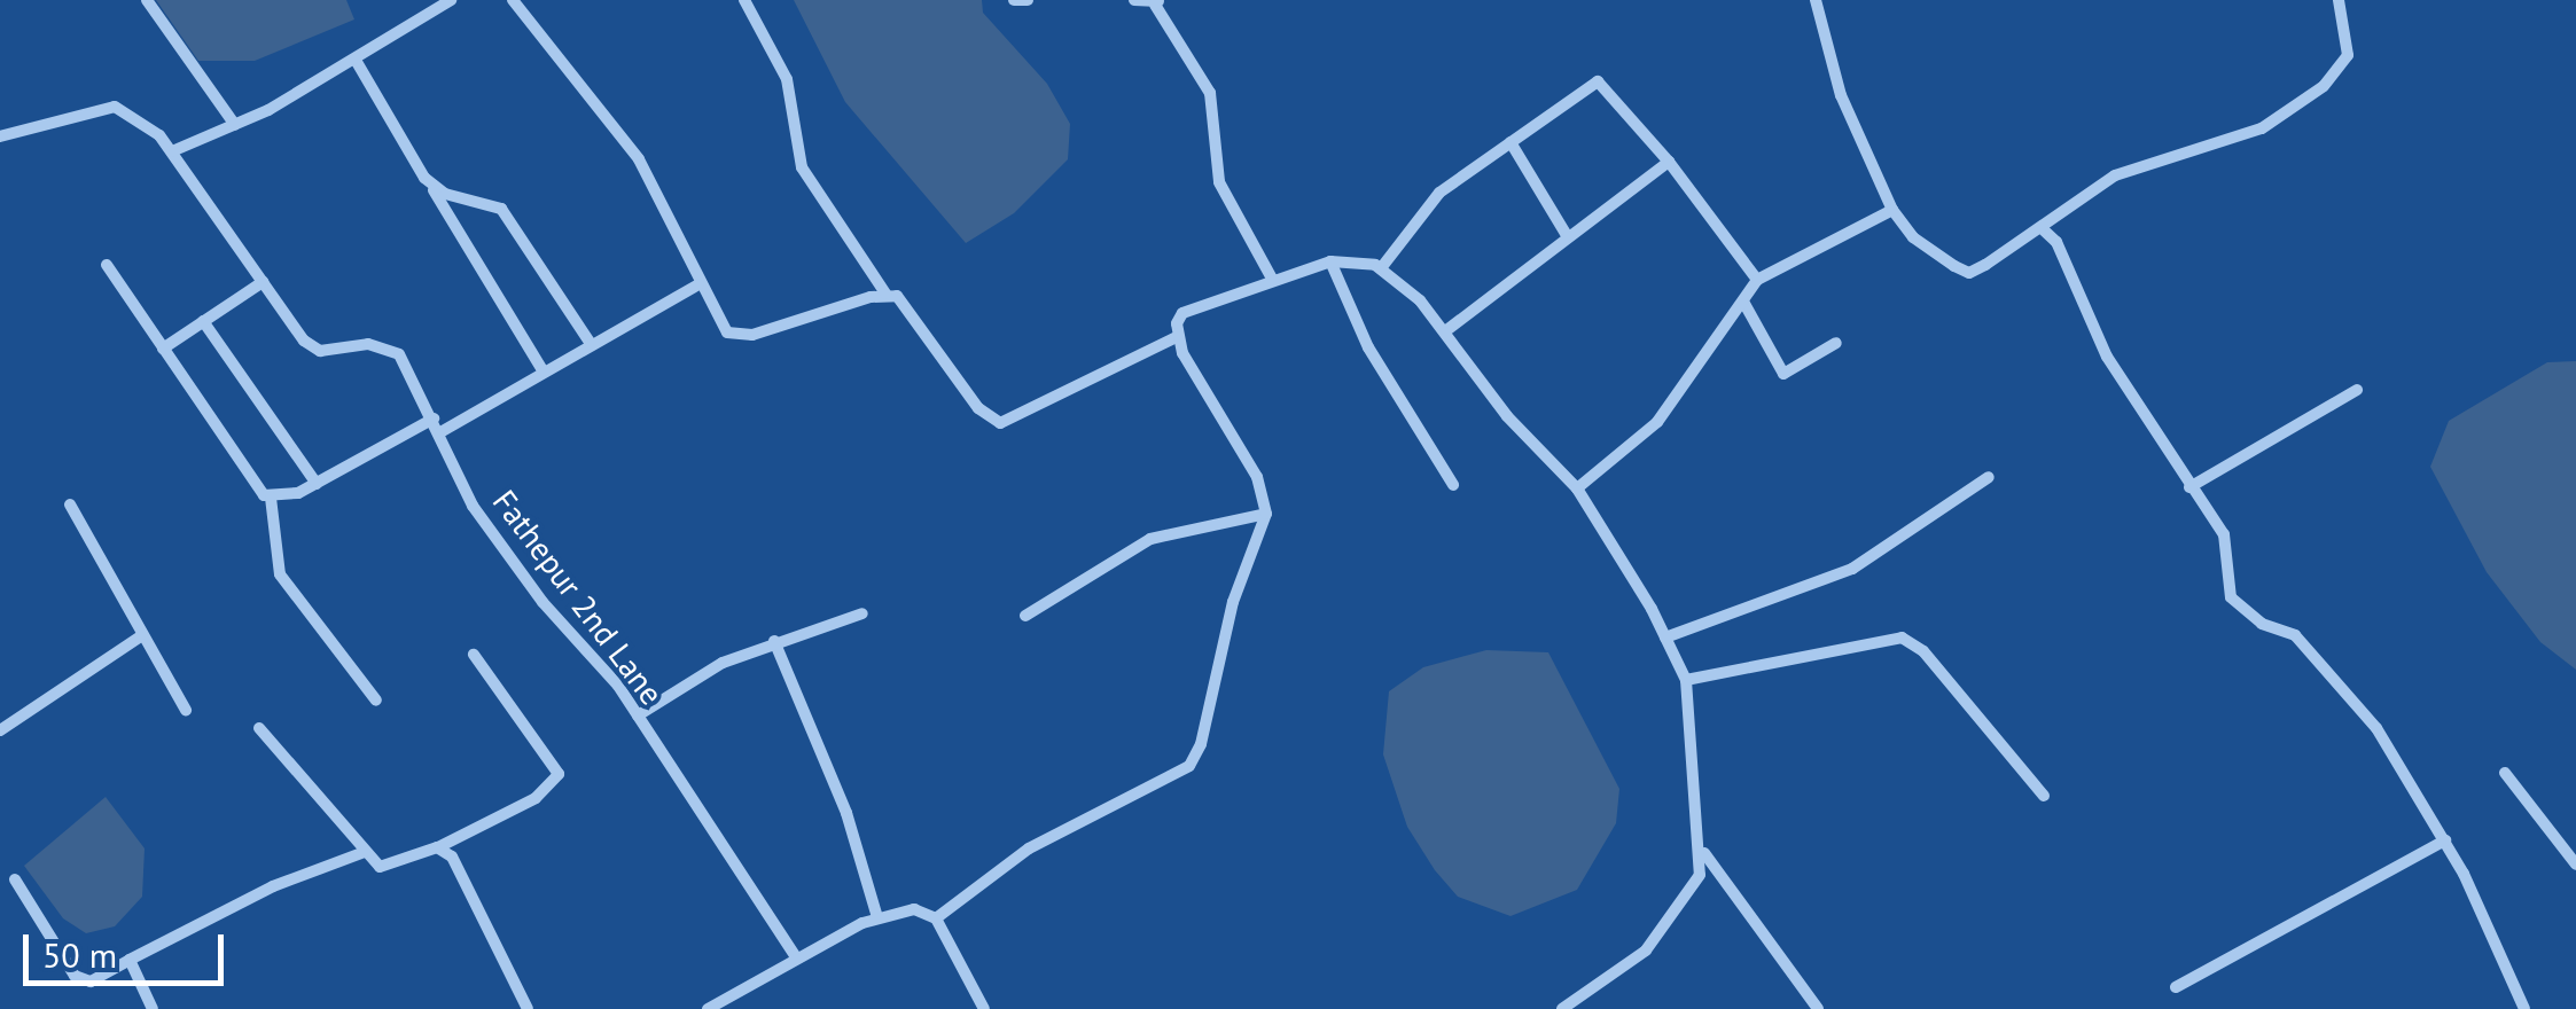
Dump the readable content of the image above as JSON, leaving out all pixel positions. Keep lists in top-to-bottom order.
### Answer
{
  "streets": {
    "street": ["Fathepur 2nd Lane"]
  },
  "scale_bar": "50 m"
}
